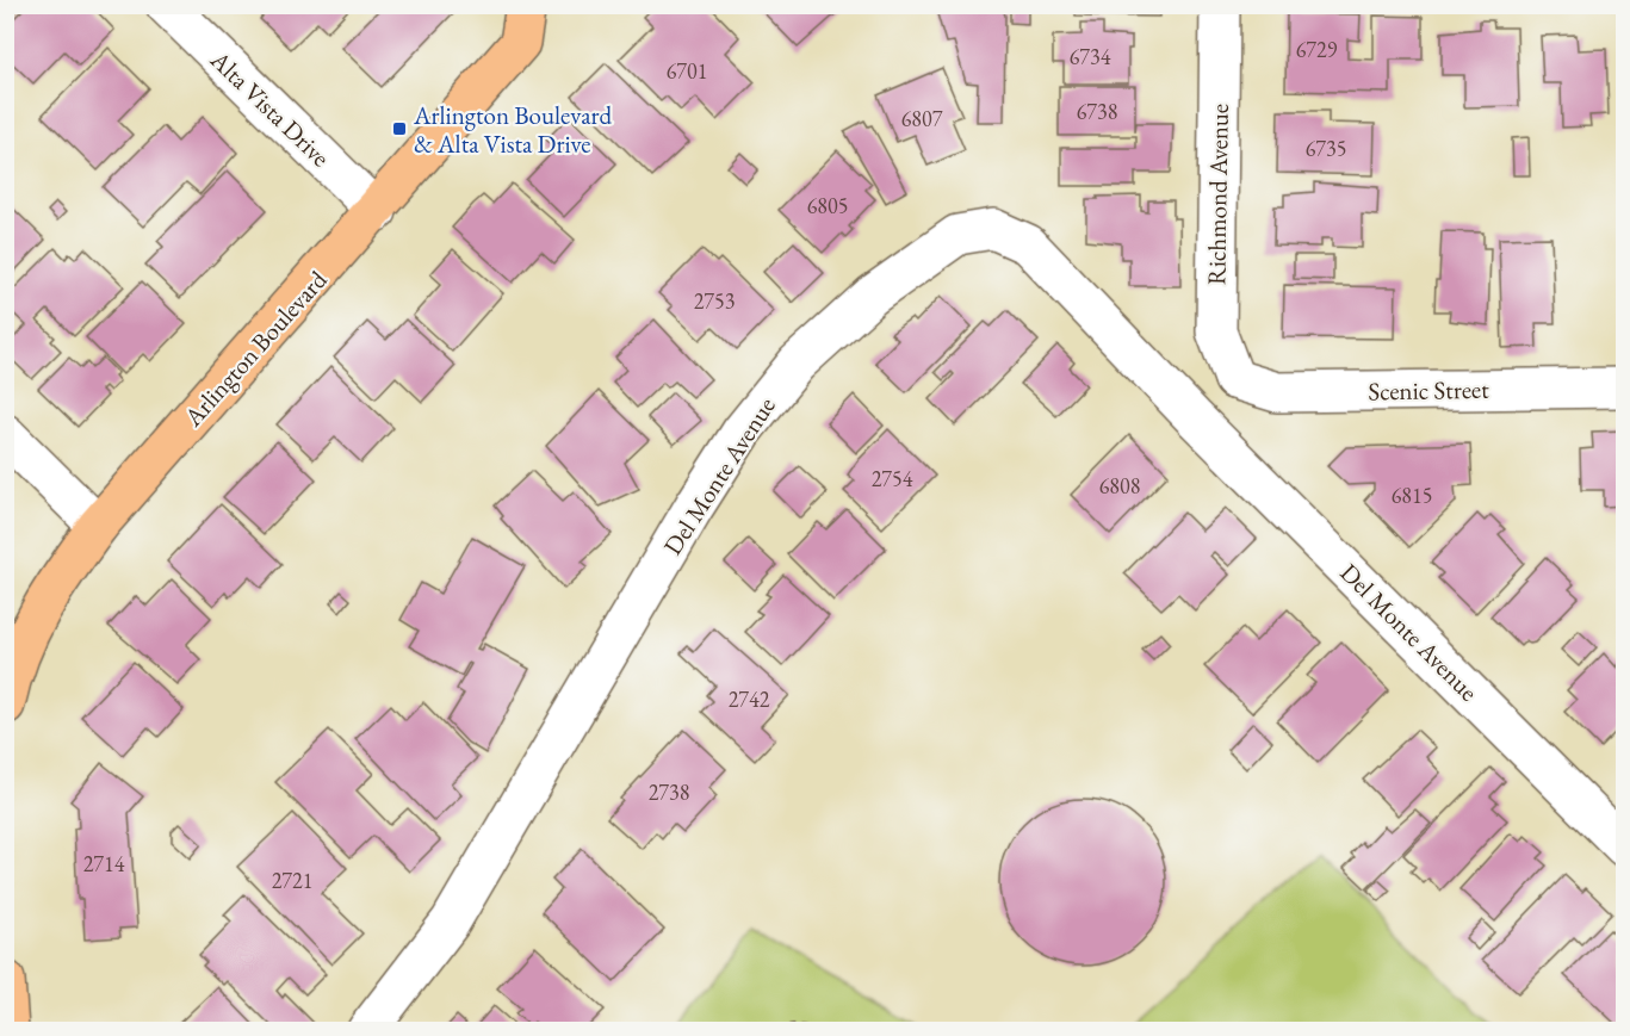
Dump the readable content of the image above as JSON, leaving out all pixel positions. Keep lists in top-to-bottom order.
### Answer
{
  "streets": {
    "main road": ["Arlington Boulevard"],
    "street": [
      "Alta Vista Drive",
      "Richmond Avenue",
      "Scenic Street",
      "Del Monte Avenue"
    ]
  },
  "crossings": [
    ["Alta Vista Drive", "Arlington Boulevard"],
    ["Richmond Avenue", "Scenic Street"]
  ],
  "places": {
    "transit": ["Arlington Boulevard & Alta Vista Drive"]
  },
  "house_numbers": [
    "6729",
    "6734",
    "6701",
    "6738",
    "6807",
    "6735",
    "6805",
    "2753",
    "2754",
    "6808",
    "6815",
    "2742",
    "2738",
    "2714",
    "2721"
  ]
}
